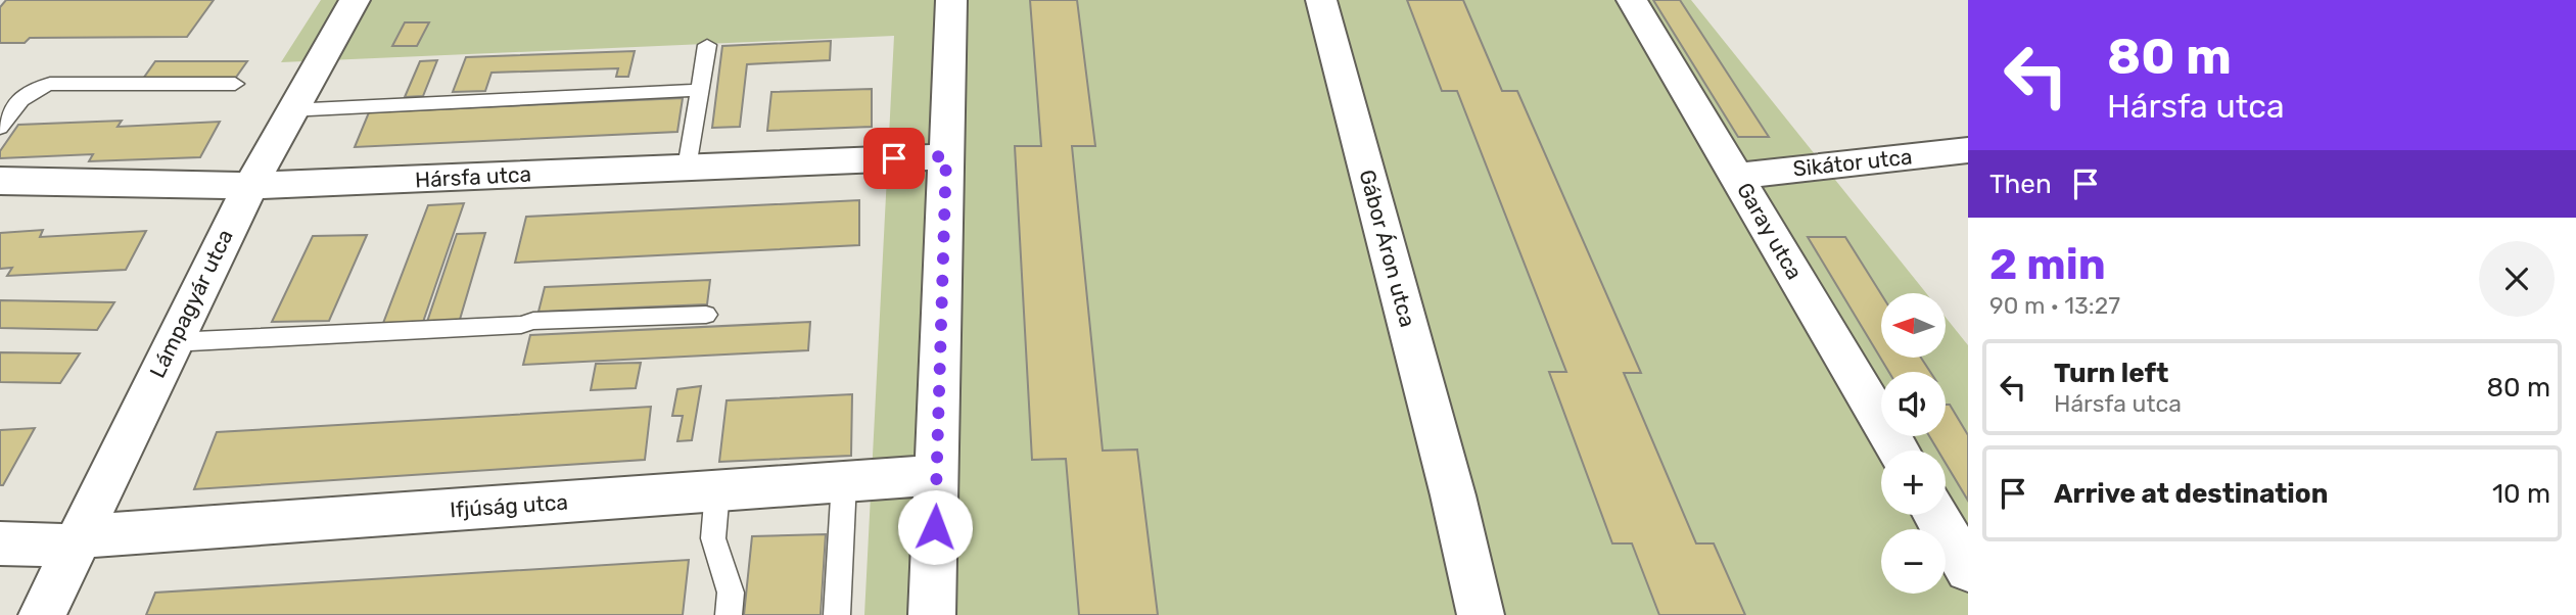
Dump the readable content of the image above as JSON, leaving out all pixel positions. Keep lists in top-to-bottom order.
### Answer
{
  "streets": {
    "street": [
      "Sikátor utca",
      "Hársfa utca",
      "Garay utca",
      "Gábor Áron utca",
      "Lámpagyár utca",
      "Ifjúság utca"
    ]
  },
  "crossings": [
    ["Sikátor utca", "Garay utca"],
    ["Hársfa utca", "Lámpagyár utca"],
    ["Lámpagyár utca", "Ifjúság utca"]
  ],
  "north": "left",
  "page": {
    "turn": ["80 m", "Hársfa utca"],
    "then": "Then",
    "heading": ["2 min", "90 m · 13:27"],
    "map_buttons": ["+", "−"],
    "list": [
      {
        "name": "Turn left",
        "note": "Hársfa utca",
        "value": "80 m"
      },
      {
        "name": "Arrive at destination",
        "value": "10 m"
      }
    ]
  }
}
